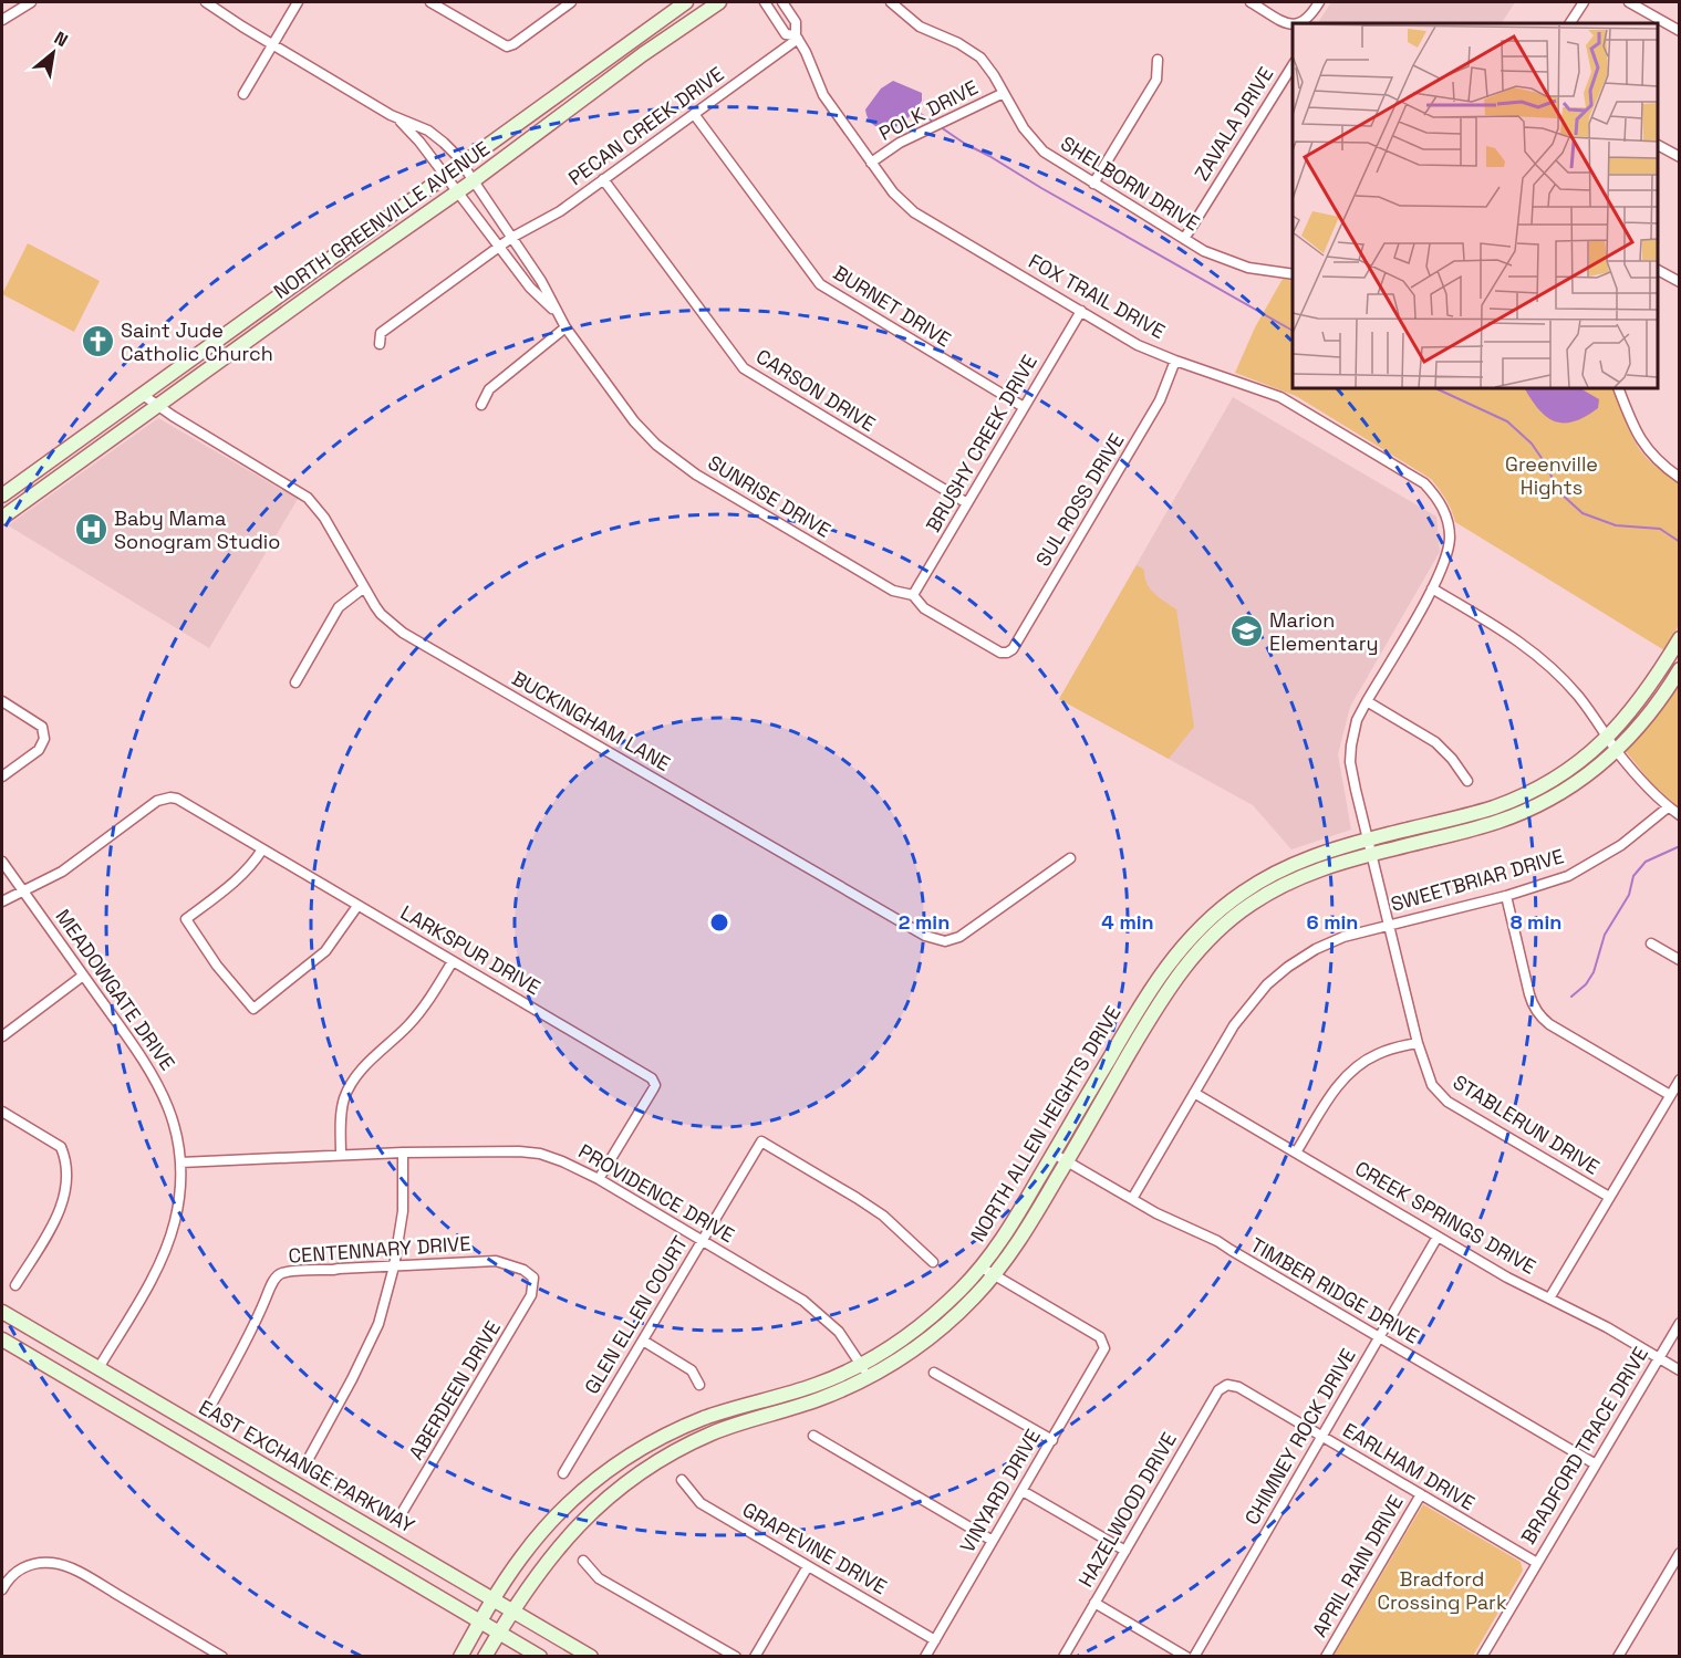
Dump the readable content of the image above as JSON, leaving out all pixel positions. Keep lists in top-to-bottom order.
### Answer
{
  "streets": {
    "main road": ["NORTH GREENVILLE AVENUE", "NORTH ALLEN HEIGHTS DRIVE", "EAST EXCHANGE PARKWAY"],
    "street": [
      "POLK DRIVE",
      "ZAVALA DRIVE",
      "PECAN CREEK DRIVE",
      "SHELBORN DRIVE",
      "FOX TRAIL DRIVE",
      "BURNET DRIVE",
      "CARSON DRIVE",
      "BRUSHY CREEK DRIVE",
      "SUNRISE DRIVE",
      "SUL ROSS DRIVE",
      "BUCKINGHAM LANE",
      "SWEETBRIAR DRIVE",
      "LARKSPUR DRIVE",
      "MEADOWGATE DRIVE",
      "STABLERUN DRIVE",
      "PROVIDENCE DRIVE",
      "CREEK SPRINGS DRIVE",
      "CENTENNARY DRIVE",
      "TIMBER RIDGE DRIVE",
      "GLEN ELLEN COURT",
      "ABERDEEN DRIVE",
      "CHIMNEY ROCK DRIVE",
      "BRADFORD TRACE DRIVE",
      "EARLHAM DRIVE",
      "VINYARD DRIVE",
      "HAZELWOOD DRIVE",
      "GRAPEVINE DRIVE",
      "APRIL RAIN DRIVE"
    ]
  },
  "crossings": [
    ["POLK DRIVE", "SHELBORN DRIVE"],
    ["POLK DRIVE", "FOX TRAIL DRIVE"],
    ["ZAVALA DRIVE", "SHELBORN DRIVE"],
    ["PECAN CREEK DRIVE", "FOX TRAIL DRIVE"],
    ["PECAN CREEK DRIVE", "BURNET DRIVE"],
    ["PECAN CREEK DRIVE", "CARSON DRIVE"],
    ["PECAN CREEK DRIVE", "SUNRISE DRIVE"],
    ["NORTH GREENVILLE AVENUE", "SUNRISE DRIVE"],
    ["NORTH GREENVILLE AVENUE", "BUCKINGHAM LANE"],
    ["FOX TRAIL DRIVE", "BRUSHY CREEK DRIVE"],
    ["FOX TRAIL DRIVE", "SUL ROSS DRIVE"],
    ["FOX TRAIL DRIVE", "STABLERUN DRIVE"],
    ["BURNET DRIVE", "BRUSHY CREEK DRIVE"],
    ["CARSON DRIVE", "BRUSHY CREEK DRIVE"],
    ["BRUSHY CREEK DRIVE", "SUNRISE DRIVE"],
    ["SUNRISE DRIVE", "SUL ROSS DRIVE"],
    ["SWEETBRIAR DRIVE", "STABLERUN DRIVE"],
    ["SWEETBRIAR DRIVE", "CREEK SPRINGS DRIVE"],
    ["SWEETBRIAR DRIVE", "TIMBER RIDGE DRIVE"],
    ["LARKSPUR DRIVE", "MEADOWGATE DRIVE"],
    ["LARKSPUR DRIVE", "PROVIDENCE DRIVE"],
    ["MEADOWGATE DRIVE", "PROVIDENCE DRIVE"],
    ["MEADOWGATE DRIVE", "EAST EXCHANGE PARKWAY"],
    ["NORTH ALLEN HEIGHTS DRIVE", "STABLERUN DRIVE"],
    ["NORTH ALLEN HEIGHTS DRIVE", "PROVIDENCE DRIVE"],
    ["NORTH ALLEN HEIGHTS DRIVE", "TIMBER RIDGE DRIVE"],
    ["NORTH ALLEN HEIGHTS DRIVE", "EAST EXCHANGE PARKWAY"],
    ["NORTH ALLEN HEIGHTS DRIVE", "VINYARD DRIVE"],
    ["PROVIDENCE DRIVE", "GLEN ELLEN COURT"],
    ["CREEK SPRINGS DRIVE", "CHIMNEY ROCK DRIVE"],
    ["CREEK SPRINGS DRIVE", "BRADFORD TRACE DRIVE"],
    ["CENTENNARY DRIVE", "ABERDEEN DRIVE"],
    ["TIMBER RIDGE DRIVE", "CHIMNEY ROCK DRIVE"],
    ["TIMBER RIDGE DRIVE", "BRADFORD TRACE DRIVE"],
    ["CHIMNEY ROCK DRIVE", "EARLHAM DRIVE"],
    ["BRADFORD TRACE DRIVE", "EARLHAM DRIVE"],
    ["EARLHAM DRIVE", "HAZELWOOD DRIVE"],
    ["EARLHAM DRIVE", "APRIL RAIN DRIVE"],
    ["VINYARD DRIVE", "GRAPEVINE DRIVE"]
  ],
  "parks": ["Greenville Hights", "Bradford Crossing Park"],
  "places": {
    "church": ["Saint Jude Catholic Church"],
    "hospital": ["Baby Mama Sonogram Studio"],
    "school or university": ["Marion Elementary"]
  },
  "north": "top right",
  "rings": [
    "2 min",
    "4 min",
    "6 min",
    "8 min"
  ]
}
